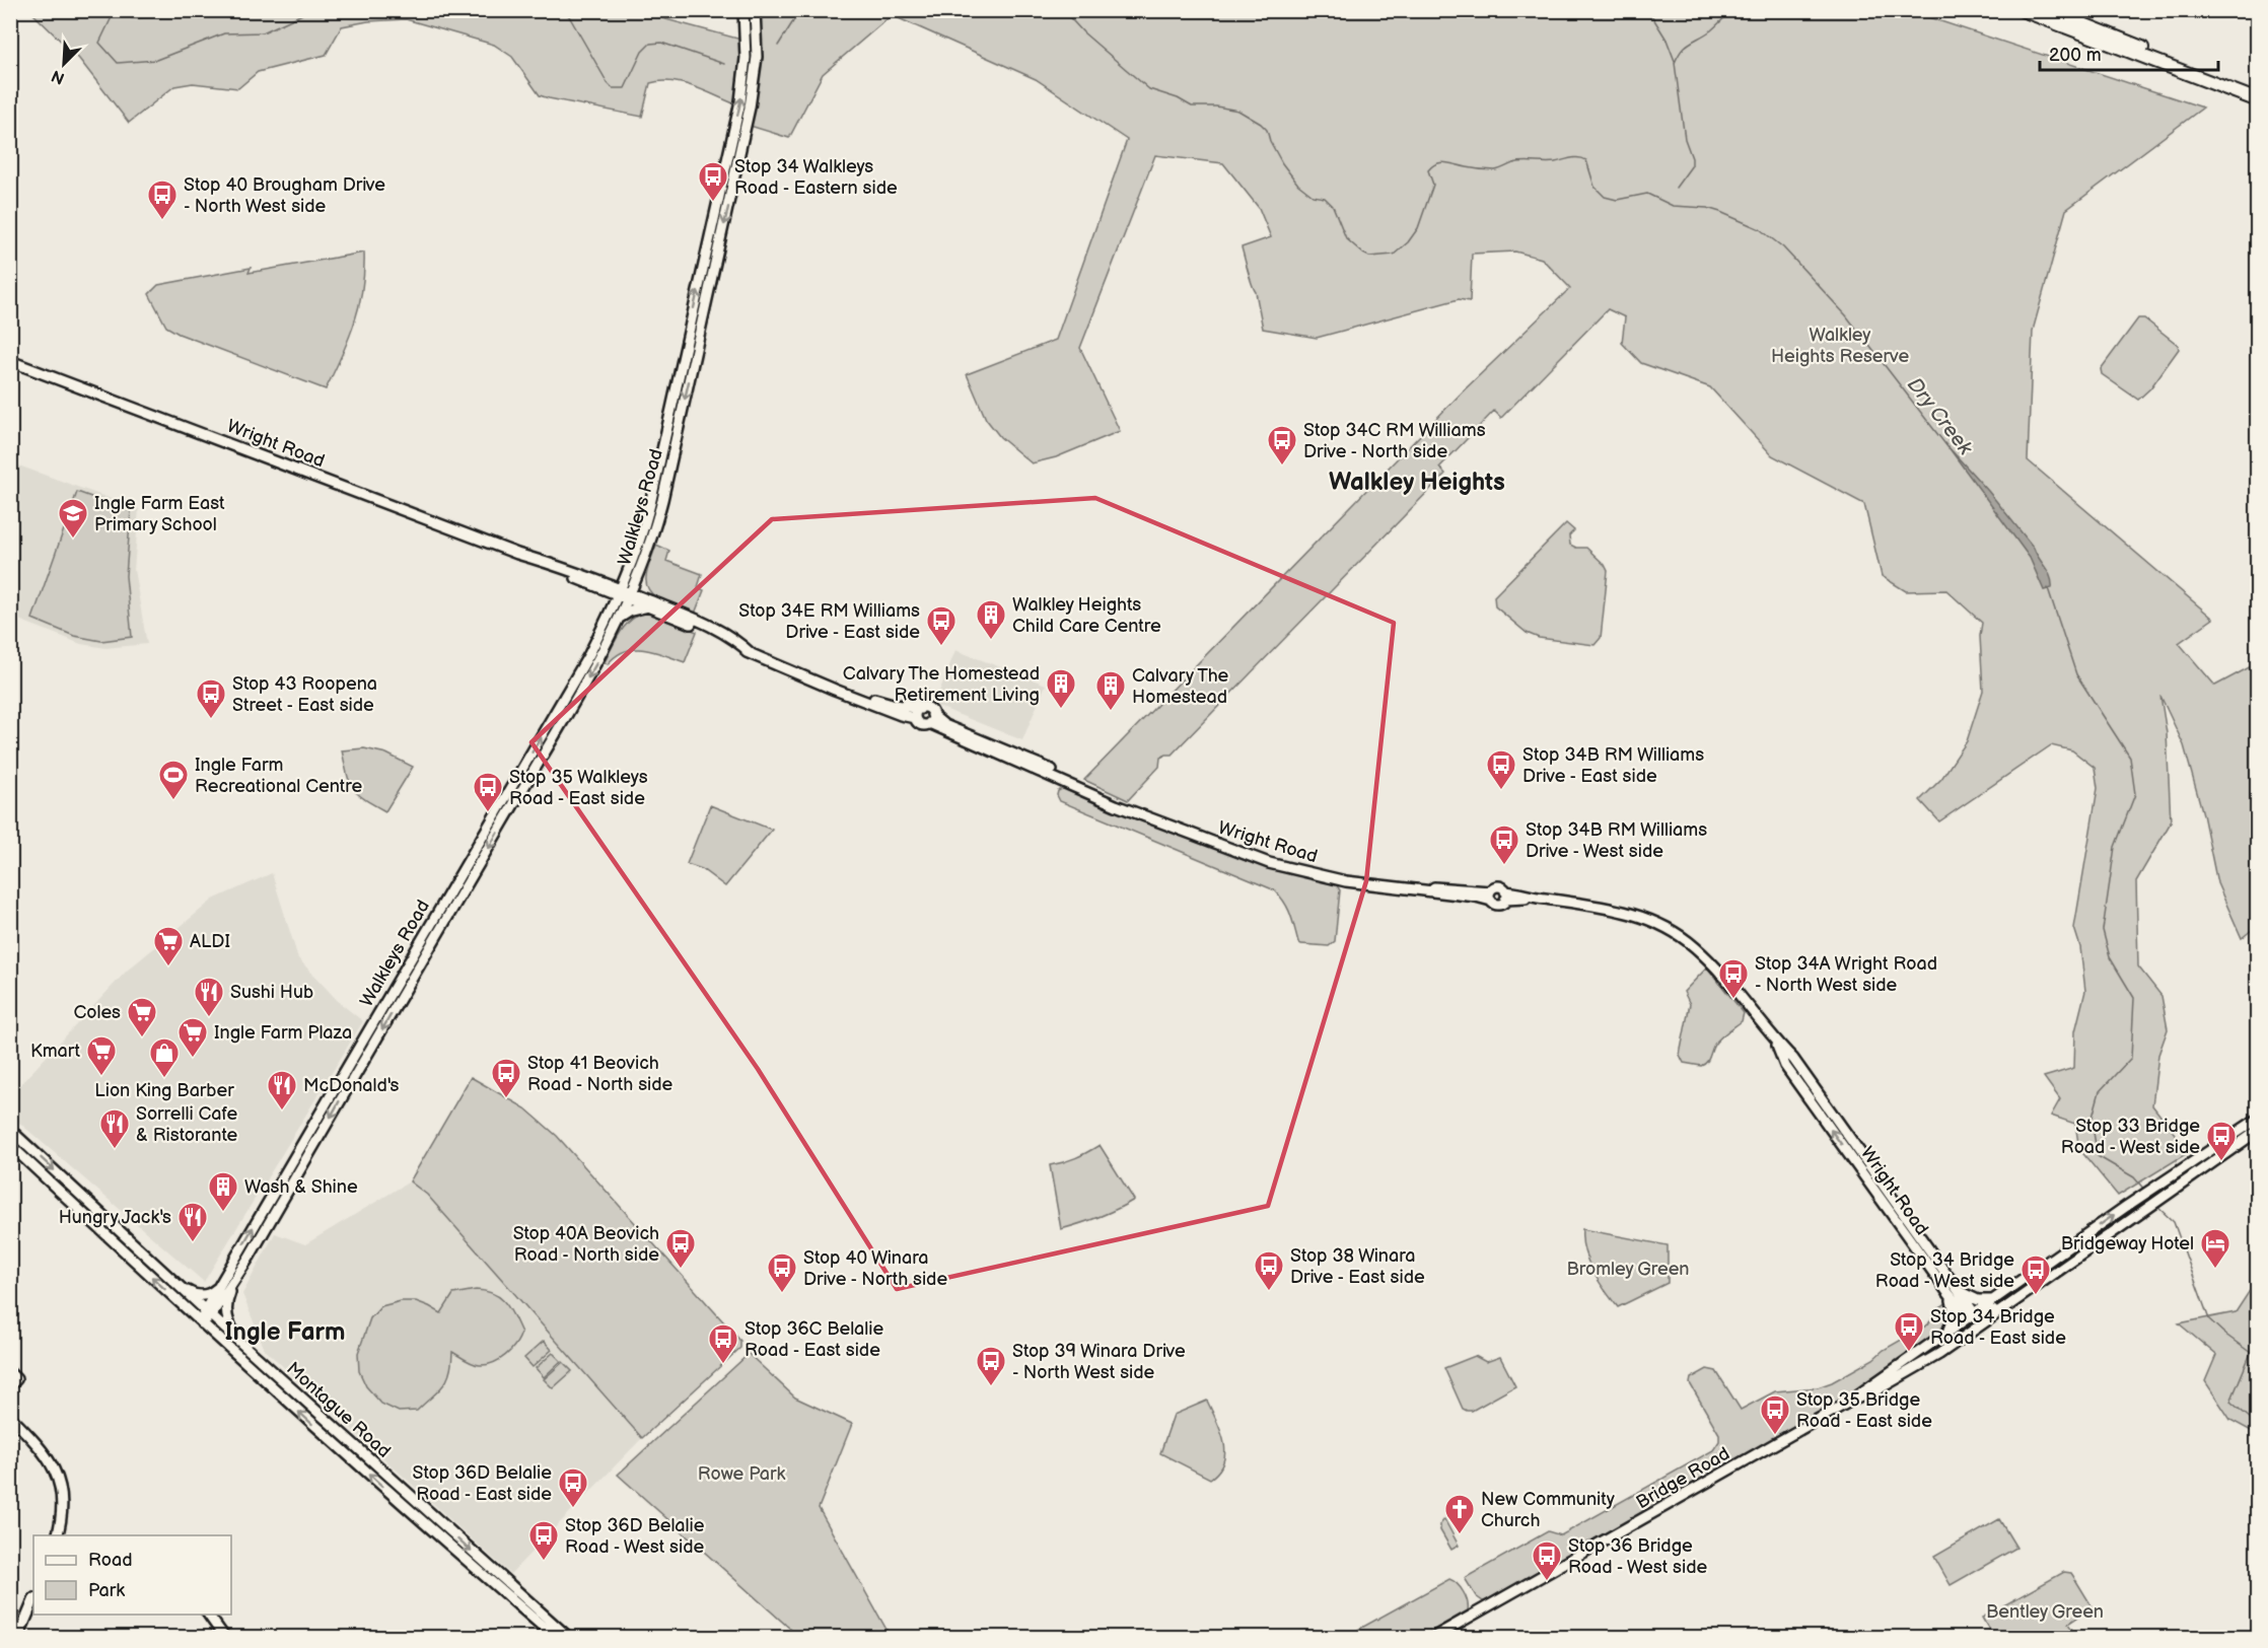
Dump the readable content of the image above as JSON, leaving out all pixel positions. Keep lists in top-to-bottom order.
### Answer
{
  "streets": {
    "main road": [
      "Wright Road",
      "Walkleys Road",
      "Montague Road",
      "Bridge Road"
    ]
  },
  "crossings": [
    ["Wright Road", "Walkleys Road"],
    ["Wright Road", "Bridge Road"],
    ["Walkleys Road", "Montague Road"]
  ],
  "districts": ["Walkley Heights", "Ingle Farm"],
  "water": ["Dry Creek"],
  "parks": [
    "Walkley Heights Reserve",
    "Bromley Green",
    "Rowe Park",
    "Bentley Green"
  ],
  "places": {
    "bus stop": [
      "Stop 34 Walkleys Road - Eastern side",
      "Stop 40 Brougham Drive - North West side",
      "Stop 34C RM Williams Drive - North side",
      "Stop 34E RM Williams Drive - East side",
      "Stop 43 Roopena Street - East side",
      "Stop 34B RM Williams Drive - East side",
      "Stop 35 Walkleys Road - East side",
      "Stop 34B RM Williams Drive - West side",
      "Stop 34A Wright Road - North West side",
      "Stop 41 Beovich Road - North side",
      "Stop 33 Bridge Road - West side",
      "Stop 40A Beovich Road - North side",
      "Stop 38 Winara Drive - East side",
      "Stop 40 Winara Drive - North side",
      "Stop 34 Bridge Road - West side",
      "Stop 34 Bridge Road - East side",
      "Stop 36C Belalie Road - East side",
      "Stop 39 Winara Drive - North West side",
      "Stop 35 Bridge Road - East side",
      "Stop 36D Belalie Road - East side",
      "Stop 36D Belalie Road - West side",
      "Stop 36 Bridge Road - West side"
    ],
    "school or university": ["Ingle Farm East Primary School"],
    "building": [
      "Walkley Heights Child Care Centre",
      "Calvary The Homestead Retirement Living",
      "Calvary The Homestead",
      "Wash & Shine"
    ],
    "sports": ["Ingle Farm Recreational Centre"],
    "supermarket": [
      "ALDI",
      "Coles",
      "Ingle Farm Plaza",
      "Kmart"
    ],
    "restaurant": [
      "Sushi Hub",
      "McDonald's",
      "Sorrelli Cafe & Ristorante",
      "Hungry Jack's"
    ],
    "shop": ["Lion King Barber"],
    "hotel": ["Bridgeway Hotel"],
    "church": ["New Community Church"]
  },
  "legend": ["Road", "Park"],
  "scale_bar": "200 m",
  "north": "bottom left"
}
